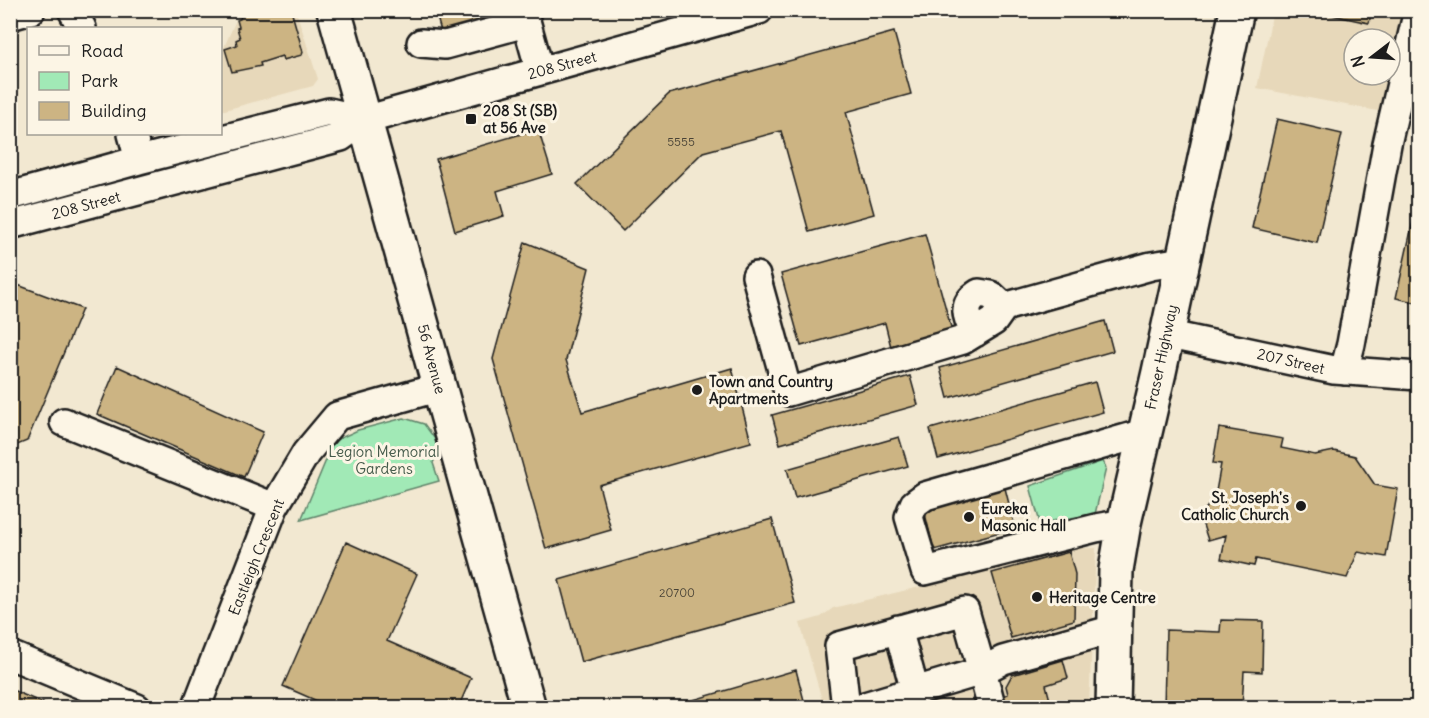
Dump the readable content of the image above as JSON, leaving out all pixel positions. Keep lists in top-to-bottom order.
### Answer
{
  "streets": {
    "main road": ["Fraser Highway", "56 Avenue"],
    "street": ["208 Street", "207 Street", "Eastleigh Crescent"]
  },
  "crossings": [
    ["208 Street", "56 Avenue"],
    ["Fraser Highway", "207 Street"],
    ["56 Avenue", "Eastleigh Crescent"]
  ],
  "parks": ["Legion Memorial Gardens"],
  "places": {
    "transit": ["208 St (SB) at 56 Ave"],
    "other": [
      "Town and Country Apartments",
      "St. Joseph's Catholic Church",
      "Eureka Masonic Hall",
      "Heritage Centre"
    ]
  },
  "house_numbers": ["5555", "20700"],
  "legend": ["Road", "Park", "Building"],
  "north": "left"
}
